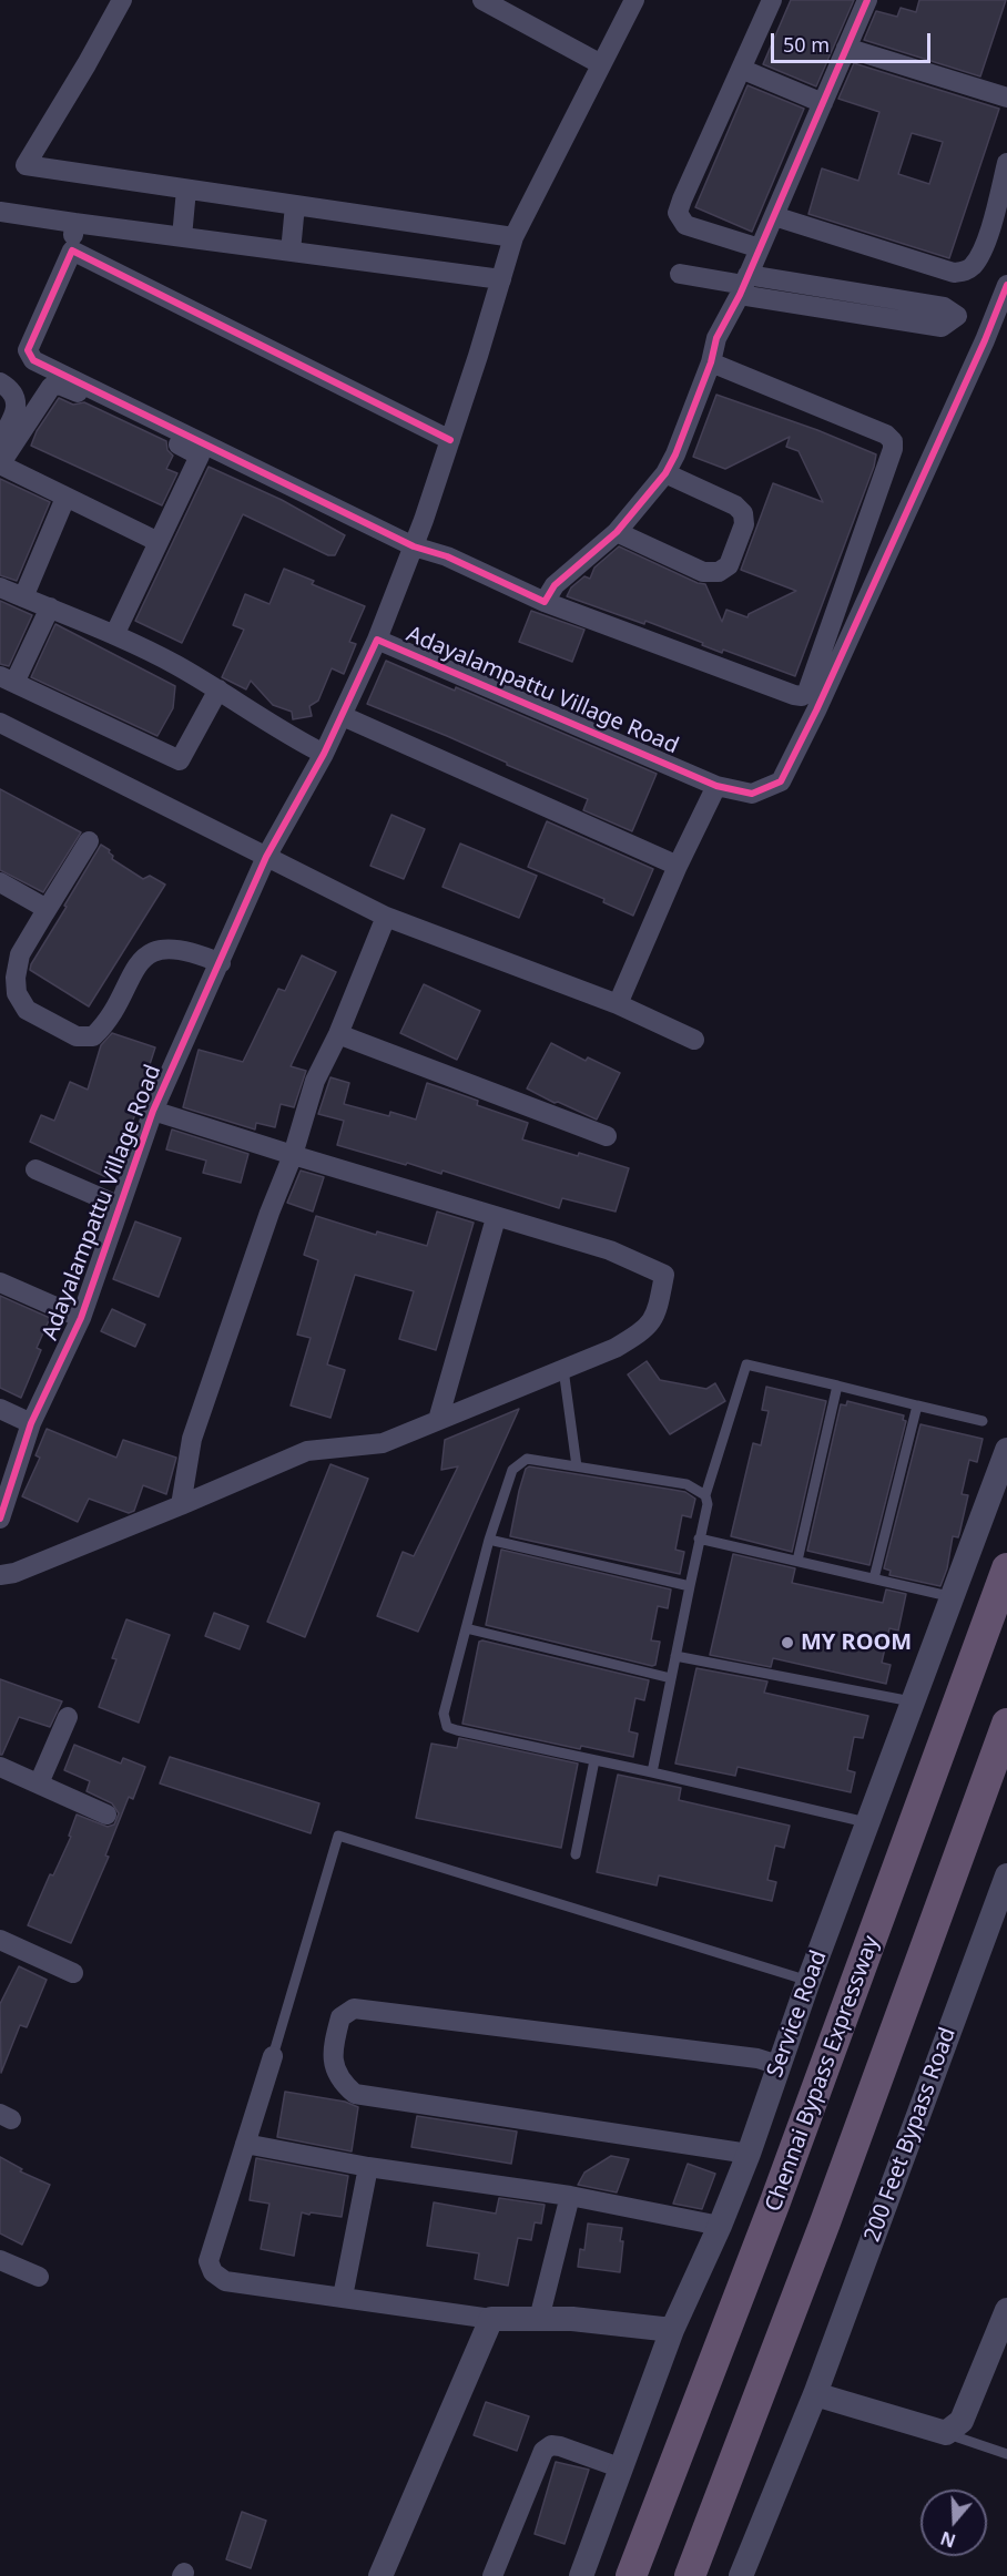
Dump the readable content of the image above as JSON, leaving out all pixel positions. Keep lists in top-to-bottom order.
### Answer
{
  "streets": {
    "highway": ["Chennai Bypass Expressway"],
    "street": ["Adayalampattu Village Road", "Service Road", "200 Feet Bypass Road"]
  },
  "places": ["MY ROOM"],
  "scale_bar": "50 m",
  "north": "bottom"
}
